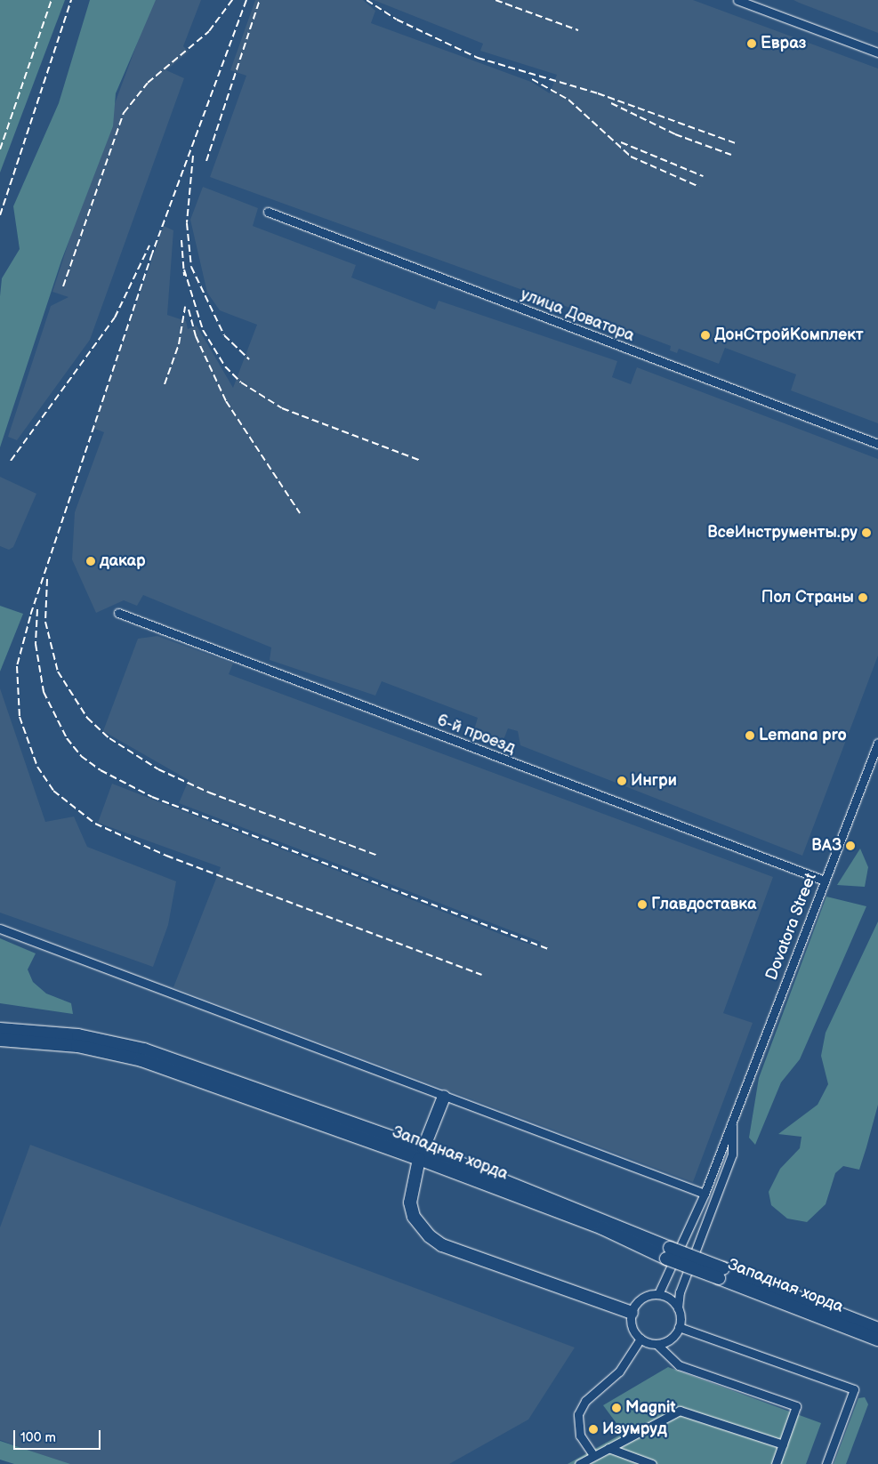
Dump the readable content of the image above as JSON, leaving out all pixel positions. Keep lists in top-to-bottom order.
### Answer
{
  "streets": {
    "highway": ["Западная хорда"],
    "street": ["улица Доватора", "6-й проезд", "Dovatora Street"]
  },
  "crossings": [
    ["6-й проезд", "Dovatora Street"]
  ],
  "places": [
    "Евраз",
    "ДонСтройКомплект",
    "ВсеИнструменты.ру",
    "дакар",
    "Пол Страны",
    "Lemana pro",
    "Ингри",
    "ВАЗ",
    "Главдоставка",
    "Magnit",
    "Изумруд"
  ],
  "scale_bar": "100 m"
}
